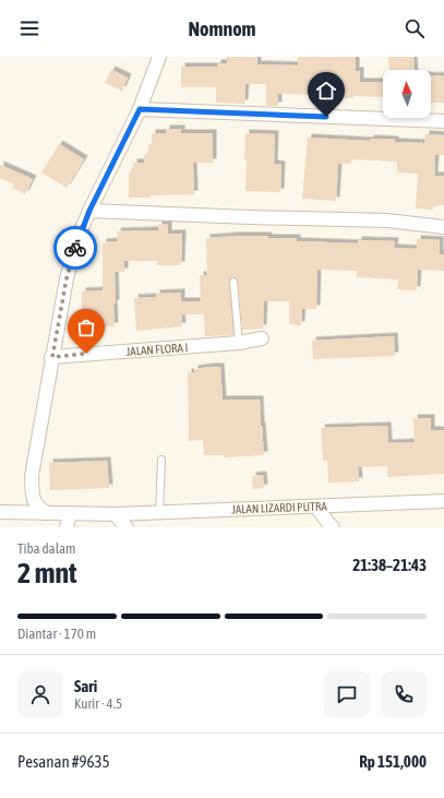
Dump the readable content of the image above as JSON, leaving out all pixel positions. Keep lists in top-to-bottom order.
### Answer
{
  "streets": {
    "street": ["JALAN FLORA I", "JALAN LIZARDI PUTRA"]
  },
  "north": "top",
  "page": {
    "header": "Nomnom",
    "heading": ["2 mnt", "Tiba dalam", "21:38–21:43"],
    "panel": [
      "Sari",
      "Kurir · 4.5",
      "Pesanan #9635",
      "Rp 151,000"
    ],
    "bar": "Diantar · 170 m"
  }
}
